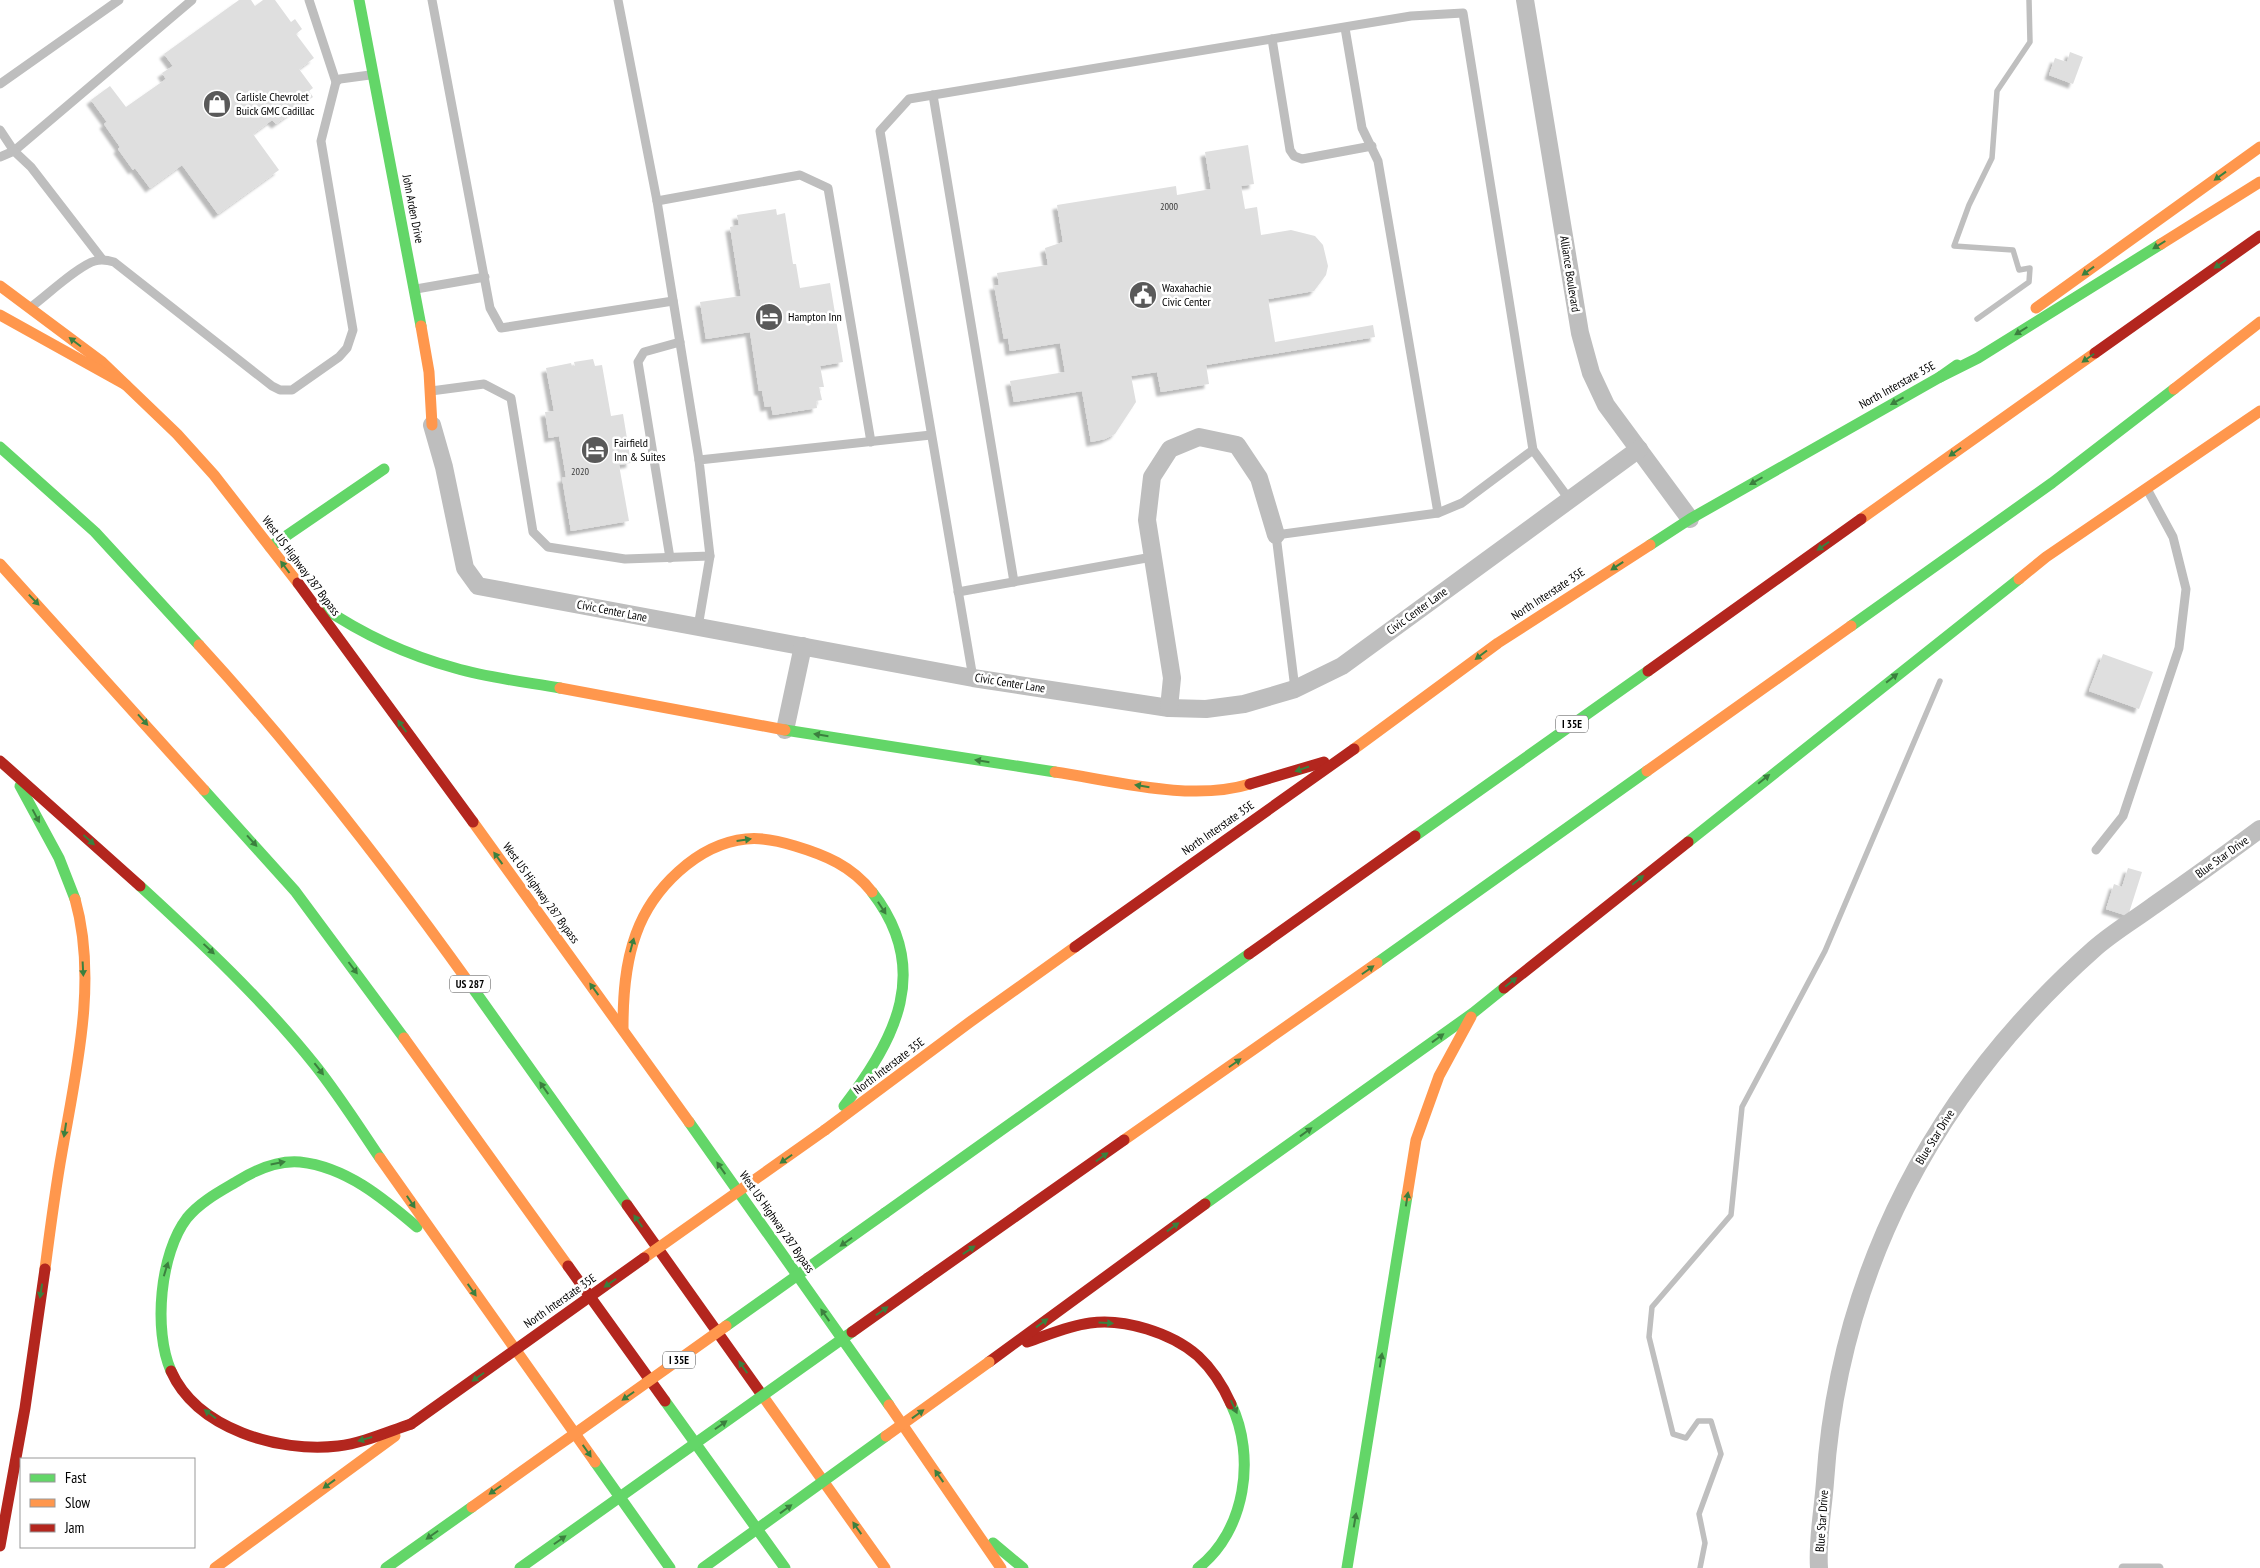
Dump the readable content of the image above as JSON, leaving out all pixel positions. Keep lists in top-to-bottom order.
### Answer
{
  "streets": {
    "main road": [
      "John Arden Drive",
      "North Interstate 35E",
      "West US Highway 287 Bypass",
      "I 35E",
      "US 287"
    ],
    "street": ["Alliance Boulevard", "Civic Center Lane", "Blue Star Drive"]
  },
  "crossings": [
    ["John Arden Drive", "Civic Center Lane"],
    ["Alliance Boulevard", "North Interstate 35E"],
    ["Alliance Boulevard", "Civic Center Lane"]
  ],
  "places": {
    "shop": ["Carlisle Chevrolet Buick GMC Cadillac"],
    "public building": ["Waxahachie Civic Center"],
    "hotel": ["Hampton Inn", "Fairfield Inn & Suites"]
  },
  "house_numbers": ["2000", "2020"],
  "legend": ["Fast", "Slow", "Jam"]
}
